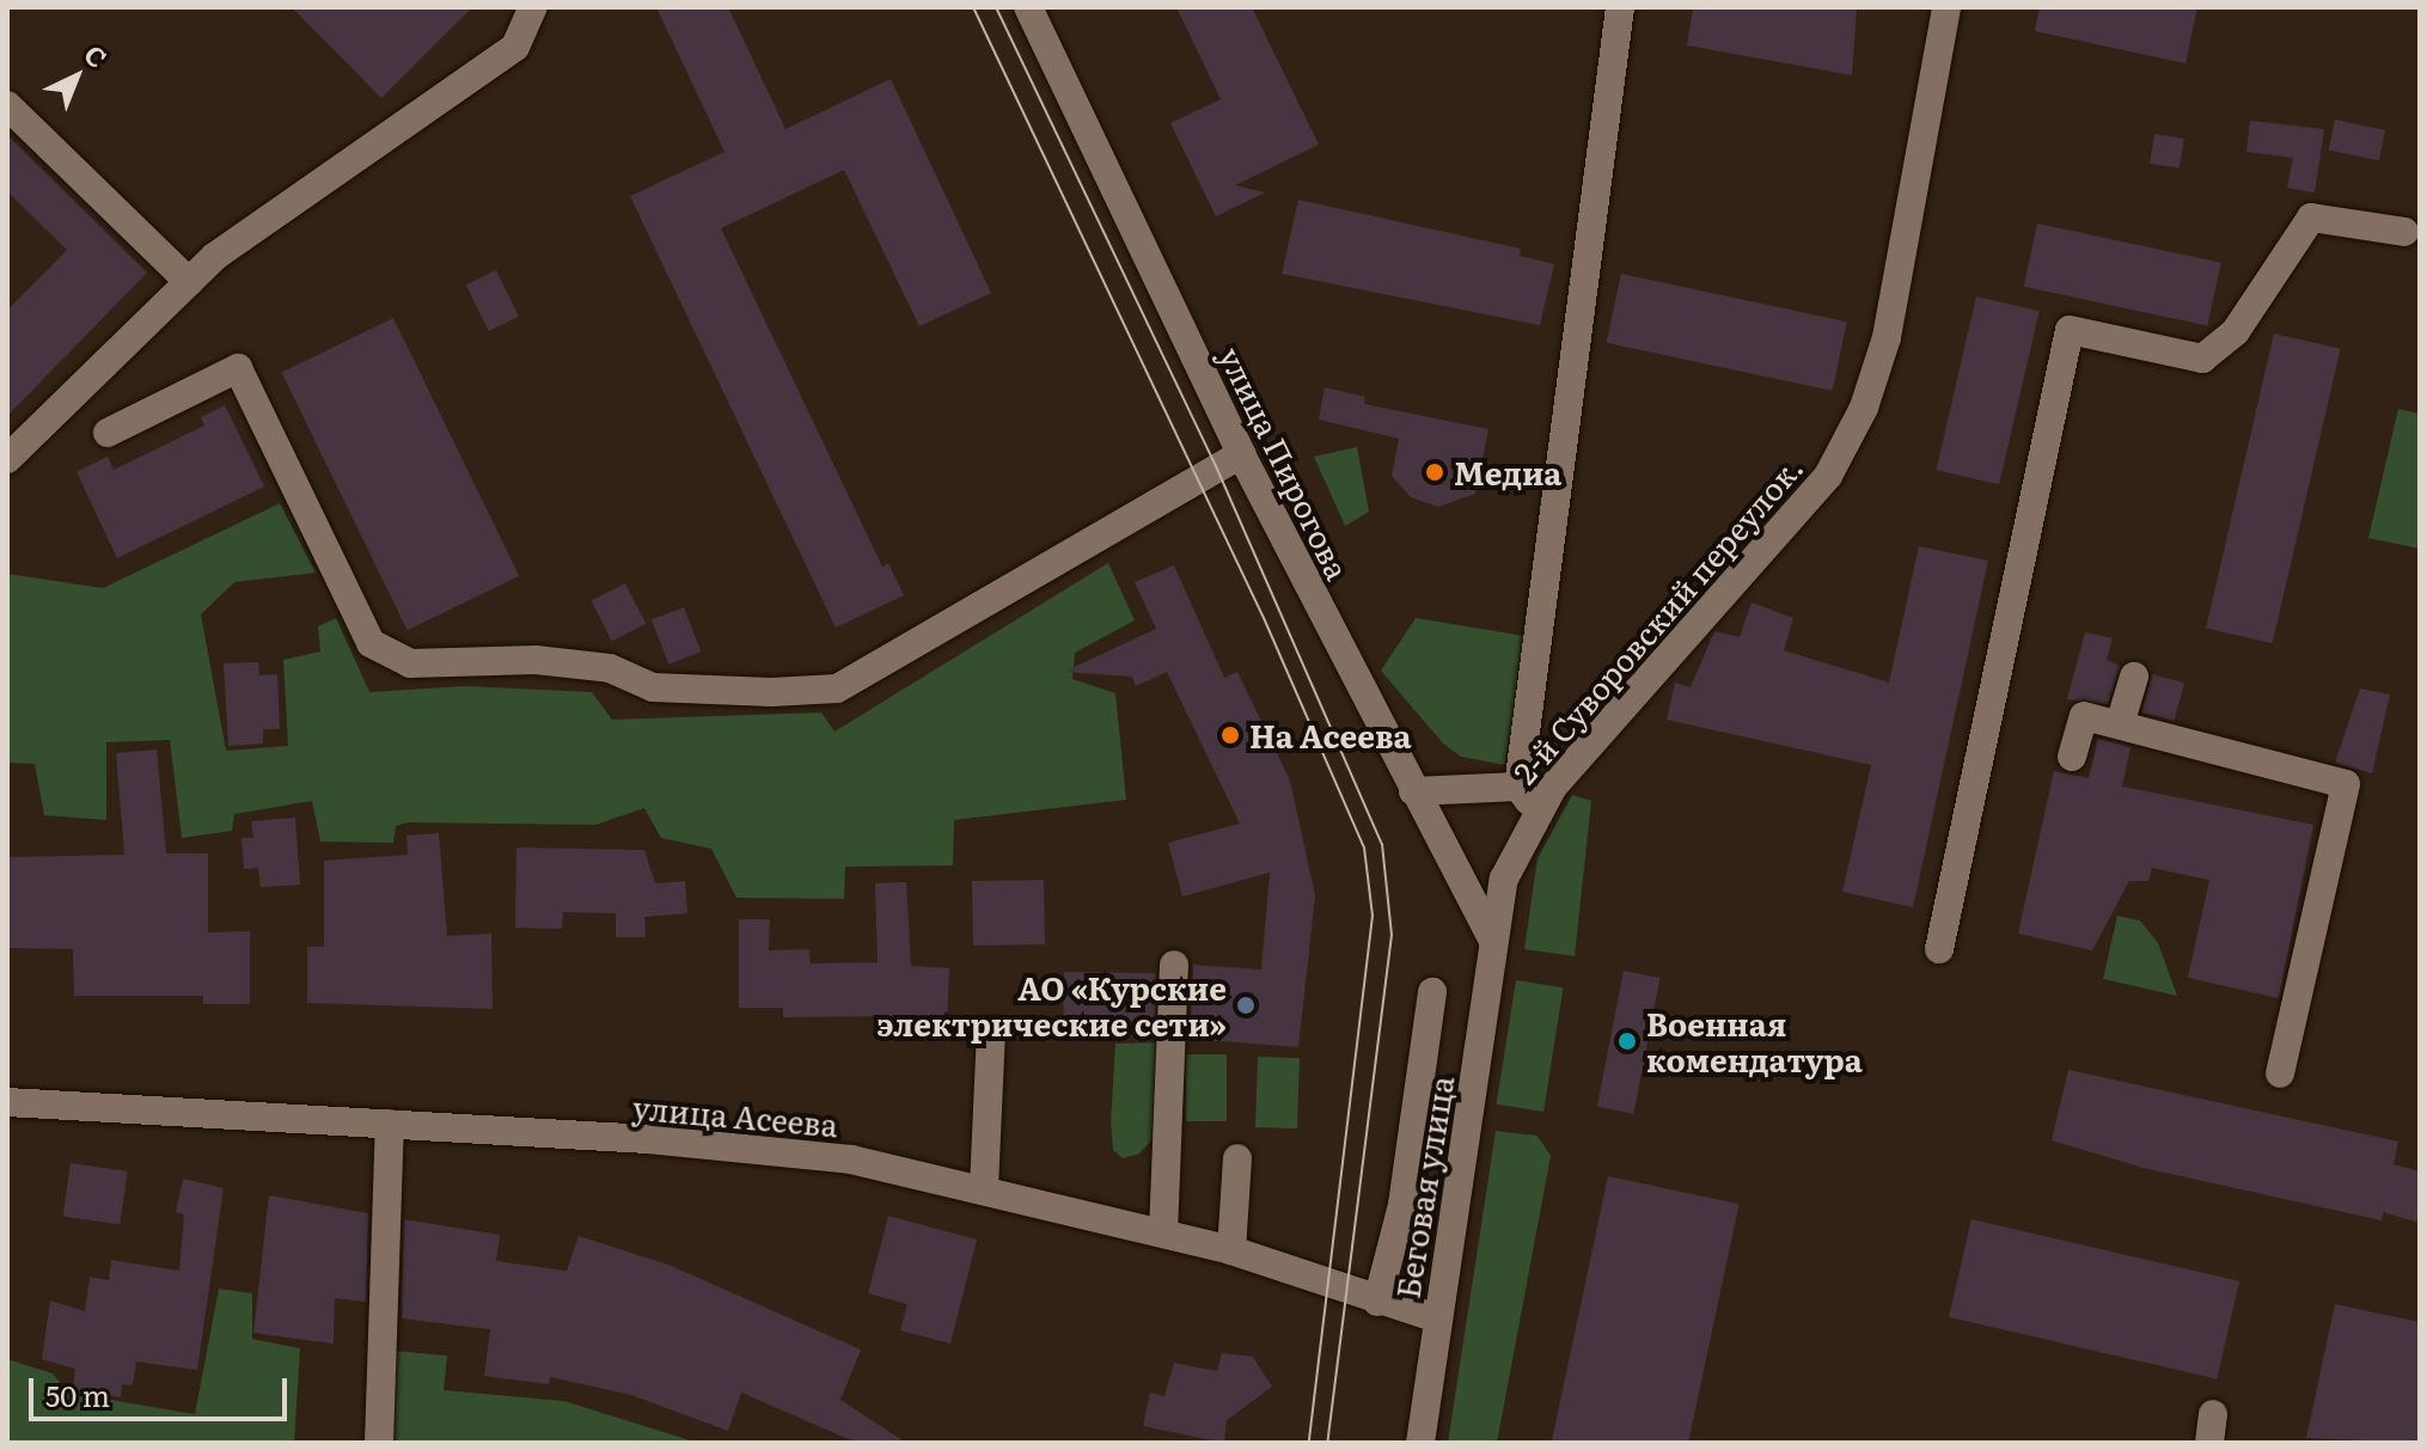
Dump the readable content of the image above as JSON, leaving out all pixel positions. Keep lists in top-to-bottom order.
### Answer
{
  "streets": {
    "street": [
      "улица Пирогова",
      "2-й Суворовский переулок.",
      "улица Асеева",
      "Беговая улица"
    ]
  },
  "crossings": [
    ["улица Пирогова", "2-й Суворовский переулок."],
    ["улица Пирогова", "Беговая улица"],
    ["2-й Суворовский переулок.", "Беговая улица"],
    ["улица Асеева", "Беговая улица"]
  ],
  "places": [
    "Медиа",
    "На Асеева",
    "АО «Курские электрические сети»",
    "Военная комендатура"
  ],
  "scale_bar": "50 m",
  "north": "top right"
}
